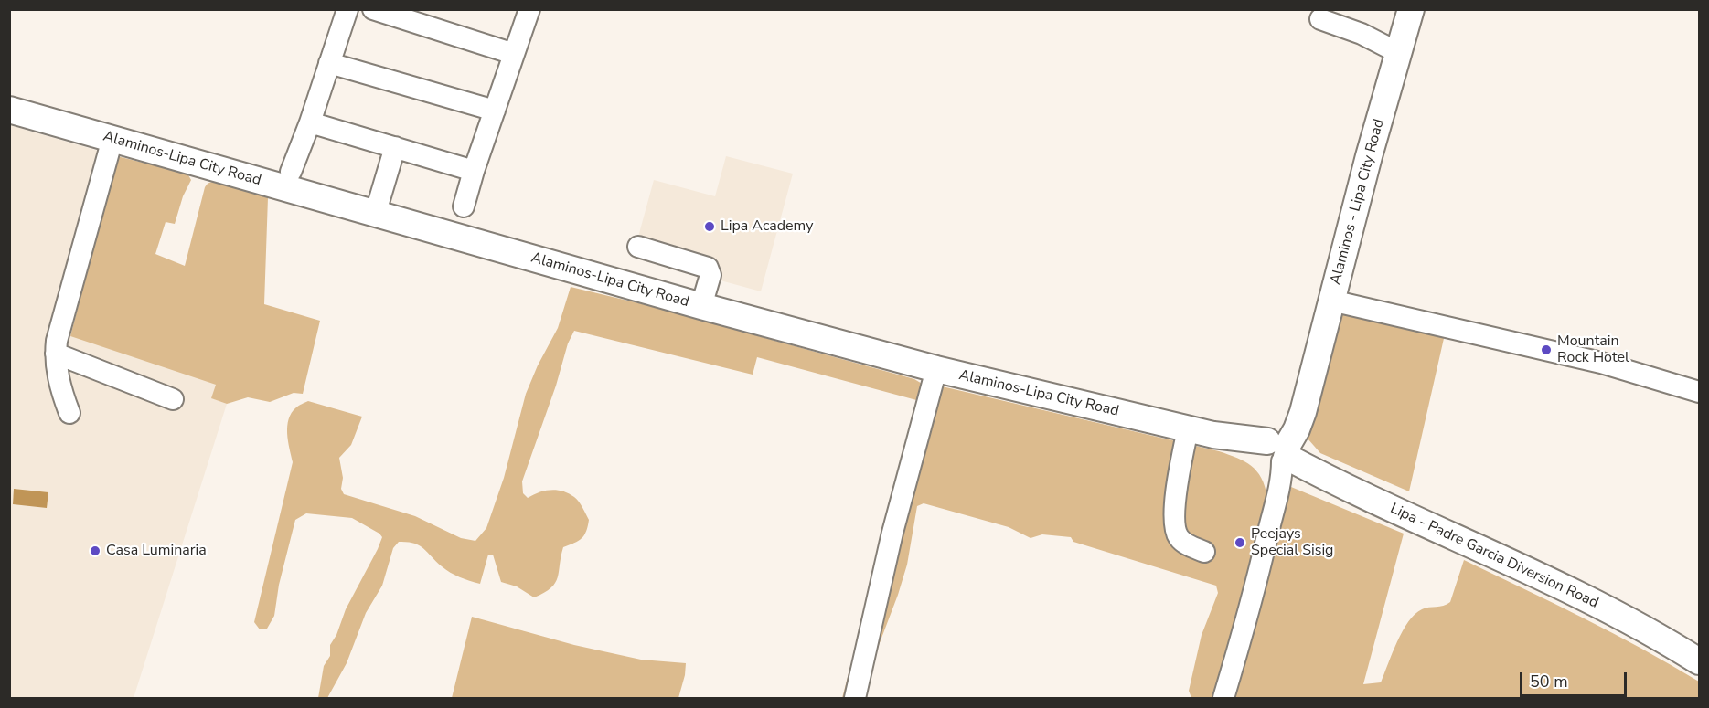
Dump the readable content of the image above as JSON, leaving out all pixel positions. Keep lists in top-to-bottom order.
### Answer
{
  "streets": {
    "main road": ["Alaminos-Lipa City Road", "Alaminos - Lipa City Road", "Lipa - Padre Garcia Diversion Road"]
  },
  "crossings": [
    ["Alaminos-Lipa City Road", "Alaminos - Lipa City Road"],
    ["Alaminos-Lipa City Road", "Lipa - Padre Garcia Diversion Road"],
    ["Alaminos - Lipa City Road", "Lipa - Padre Garcia Diversion Road"]
  ],
  "places": [
    "Lipa Academy",
    "Mountain Rock Hotel",
    "Peejays Special Sisig",
    "Casa Luminaria"
  ],
  "scale_bar": "50 m"
}
